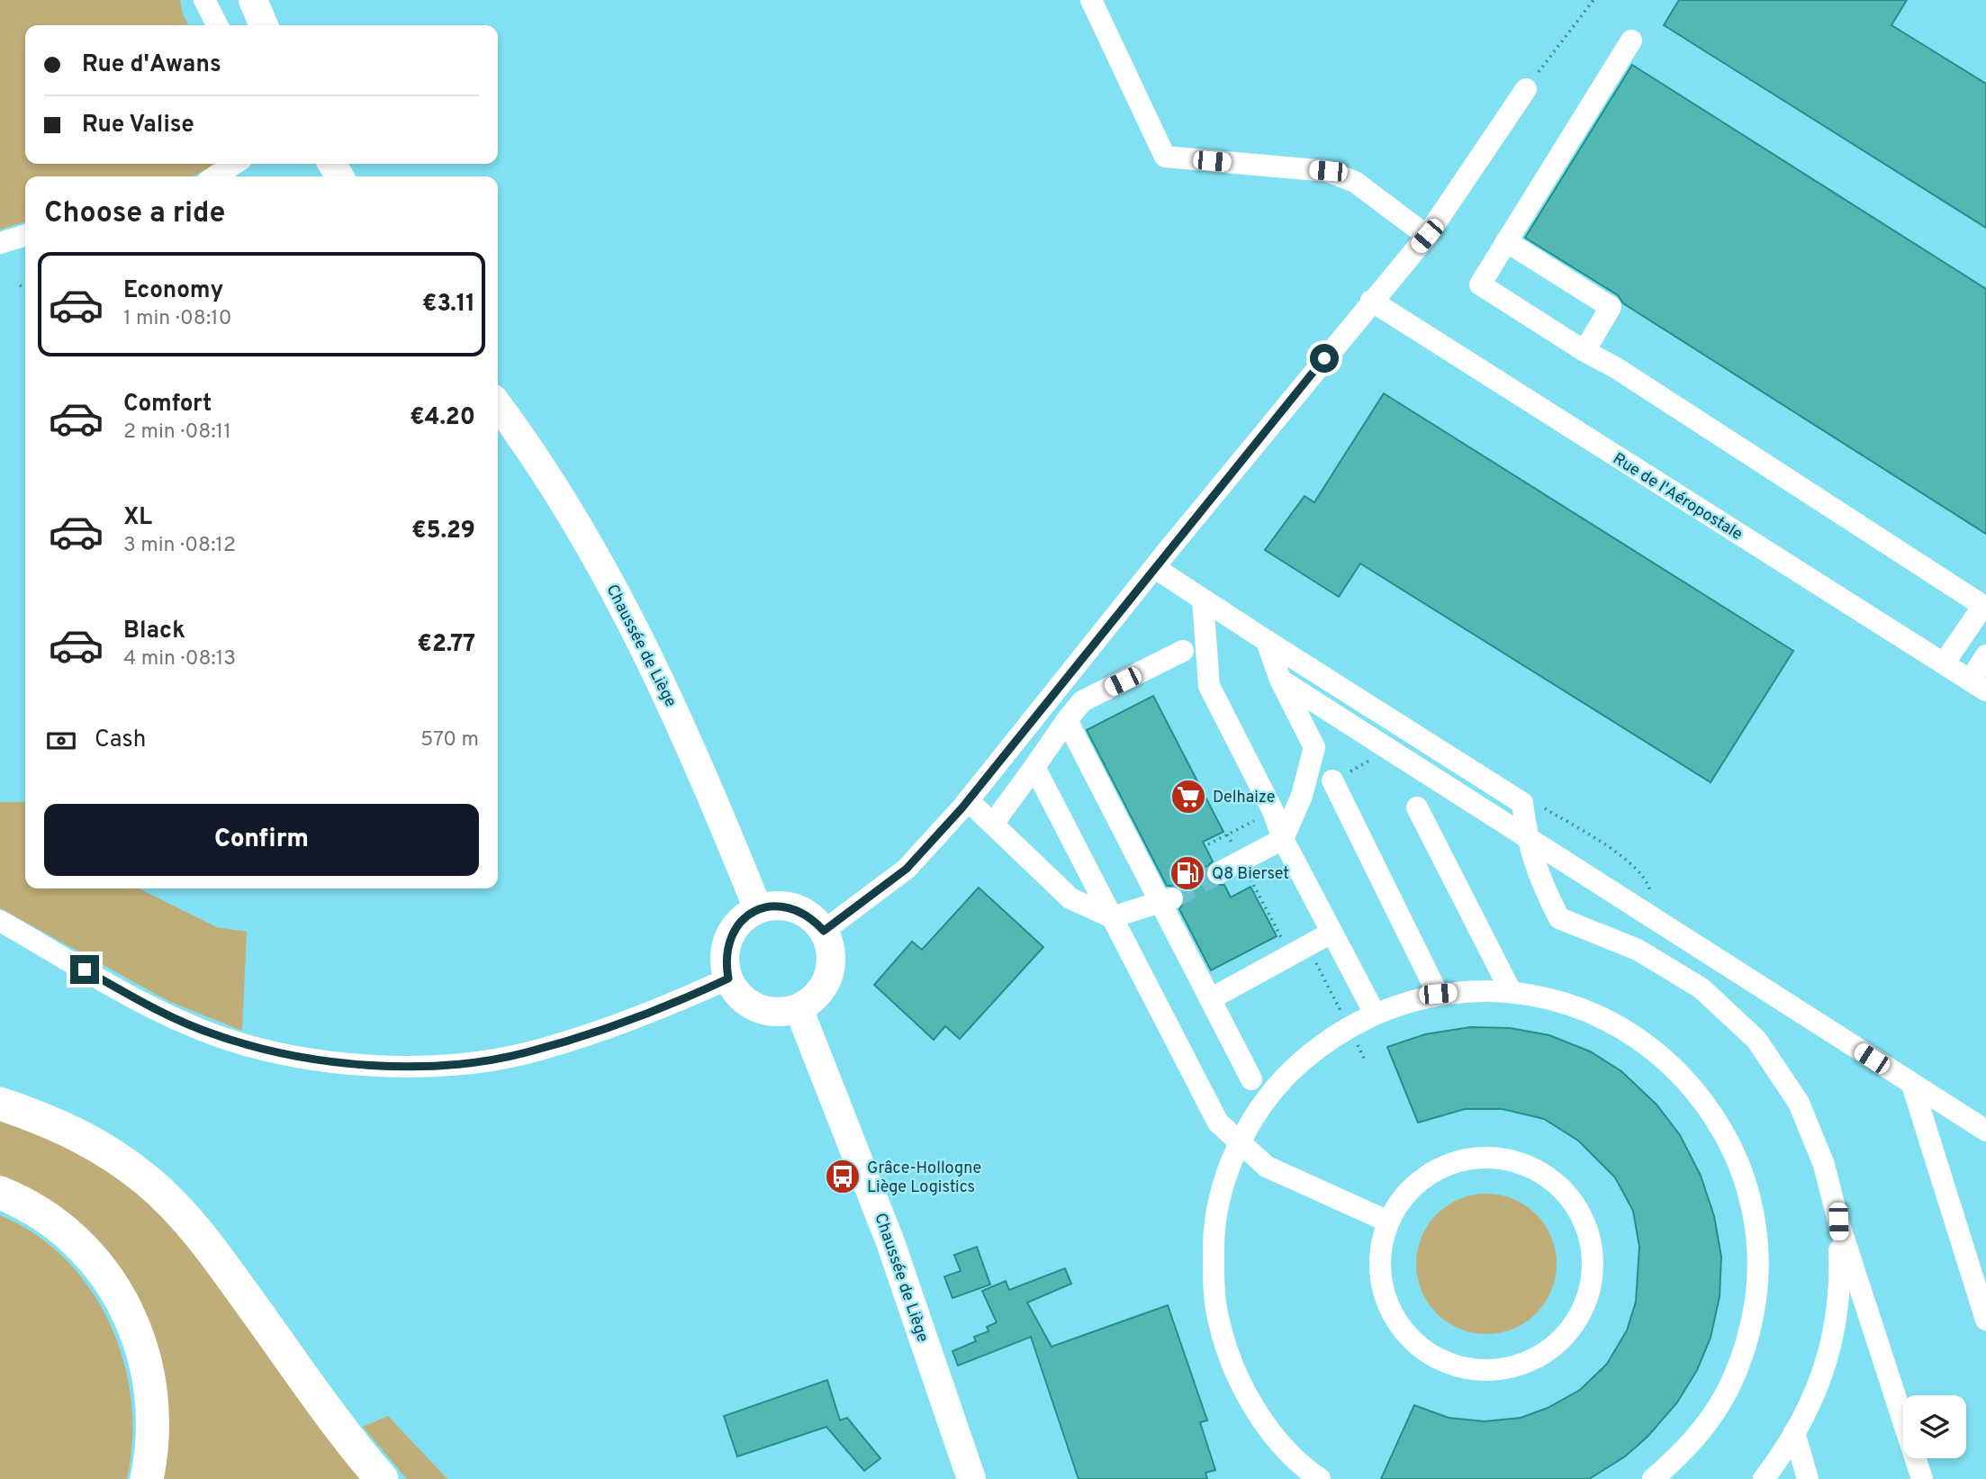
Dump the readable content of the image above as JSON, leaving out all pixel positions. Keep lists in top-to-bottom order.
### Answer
{
  "streets": {
    "main road": ["Chaussée de Liège"],
    "street": ["Rue de l'Aéropostale"]
  },
  "places": {
    "supermarket": ["Delhaize"],
    "fuel station": ["Q8 Bierset"],
    "bus stop": ["Grâce-Hollogne Liège Logistics"]
  },
  "page": {
    "banner": ["Rue d'Awans", "Rue Valise"],
    "heading": "Choose a ride",
    "list": [
      {
        "name": "Economy",
        "note": "1 min · 08:10",
        "value": "€3.11"
      },
      {
        "name": "Comfort",
        "note": "2 min · 08:11",
        "value": "€4.20"
      },
      {
        "name": "XL",
        "note": "3 min · 08:12",
        "value": "€5.29"
      },
      {
        "name": "Black",
        "note": "4 min · 08:13",
        "value": "€2.77"
      }
    ],
    "pay": ["Cash", "570 m"],
    "buttons": "Confirm"
  }
}
